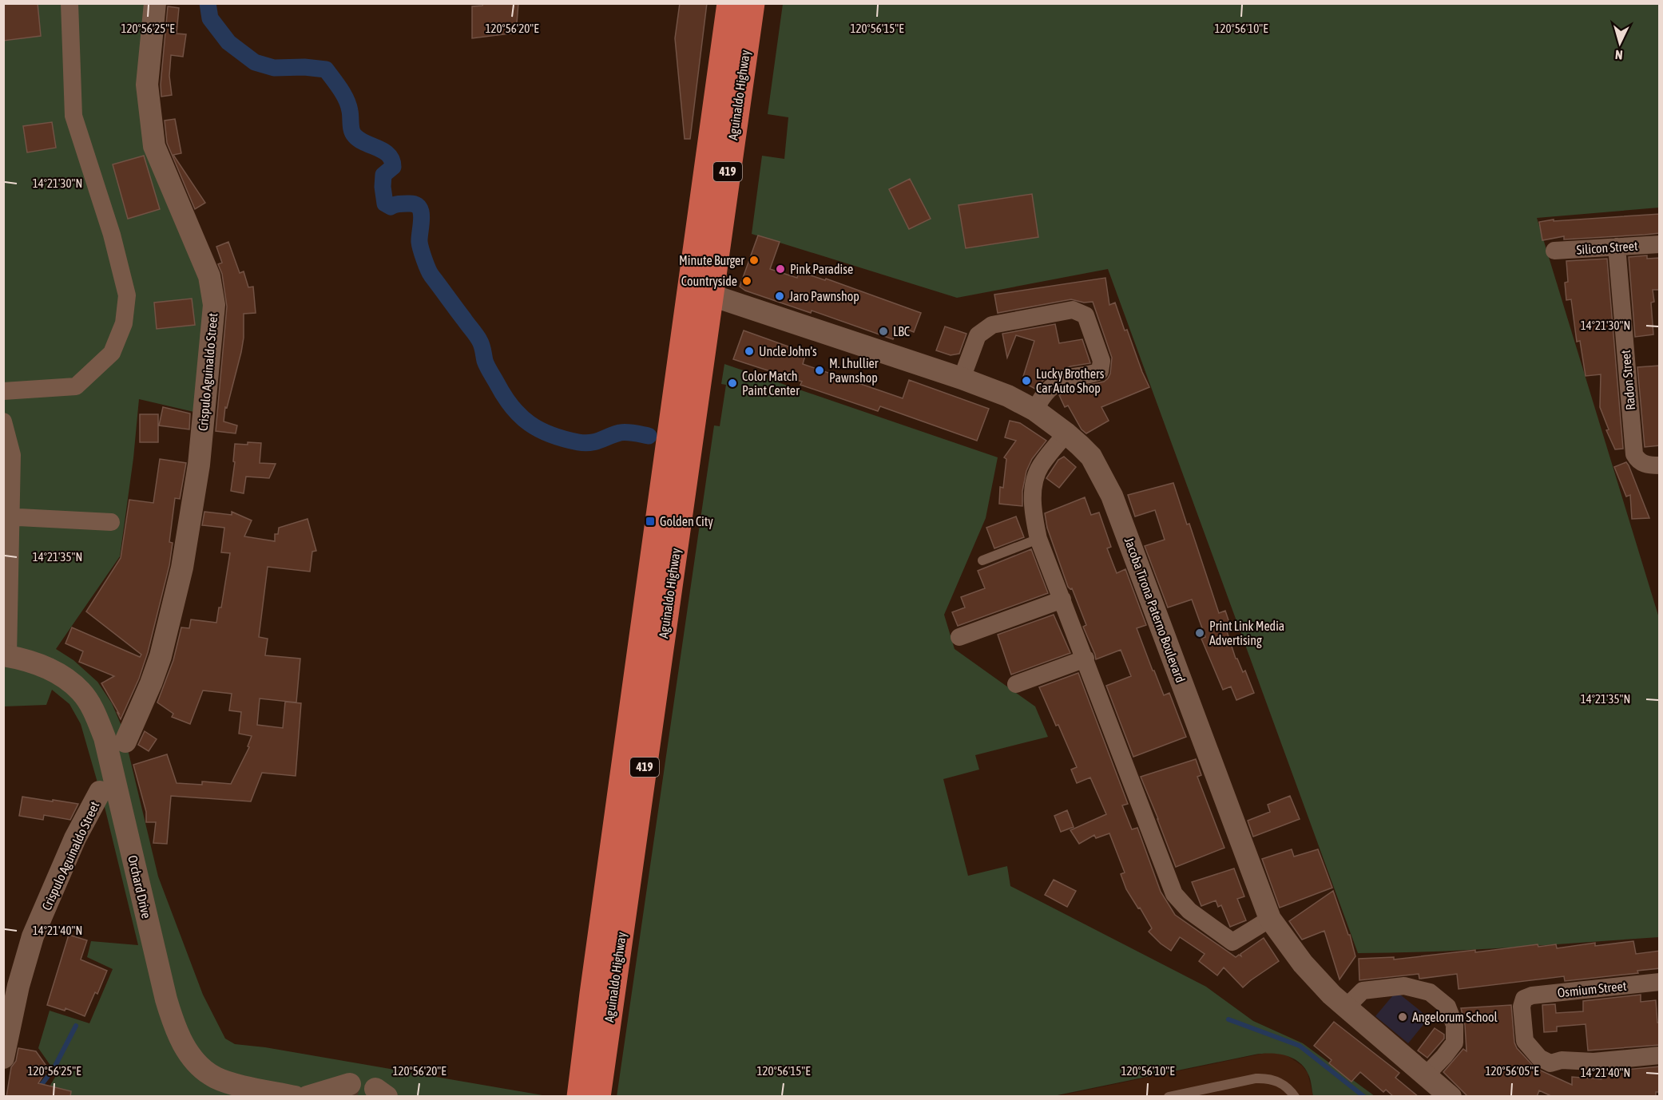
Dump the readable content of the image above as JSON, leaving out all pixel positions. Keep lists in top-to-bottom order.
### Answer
{
  "streets": {
    "highway": ["Aguinaldo Highway", "419"],
    "street": [
      "Silicon Street",
      "Crispulo Aguinaldo Street",
      "Radon Street",
      "Jacoba Tirona Paterno Boulevard",
      "Orchard Drive",
      "Osmium Street"
    ]
  },
  "crossings": [
    ["Aguinaldo Highway", "Jacoba Tirona Paterno Boulevard"],
    ["Silicon Street", "Radon Street"]
  ],
  "places": {
    "other": [
      "Minute Burger",
      "Pink Paradise",
      "Countryside",
      "Jaro Pawnshop",
      "LBC",
      "Uncle John's",
      "M. Lhullier Pawnshop",
      "Lucky Brothers Car Auto Shop",
      "Color Match Paint Center",
      "Print Link Media Advertising",
      "Angelorum School"
    ],
    "transit": ["Golden City"]
  },
  "north": "bottom",
  "coordinates": [
    "120°56'25\"E",
    "120°56'20\"E",
    "120°56'15\"E",
    "120°56'10\"E",
    "14°21'30\"N",
    "14°21'35\"N",
    "14°21'40\"N",
    "120°56'05\"E"
  ]
}
